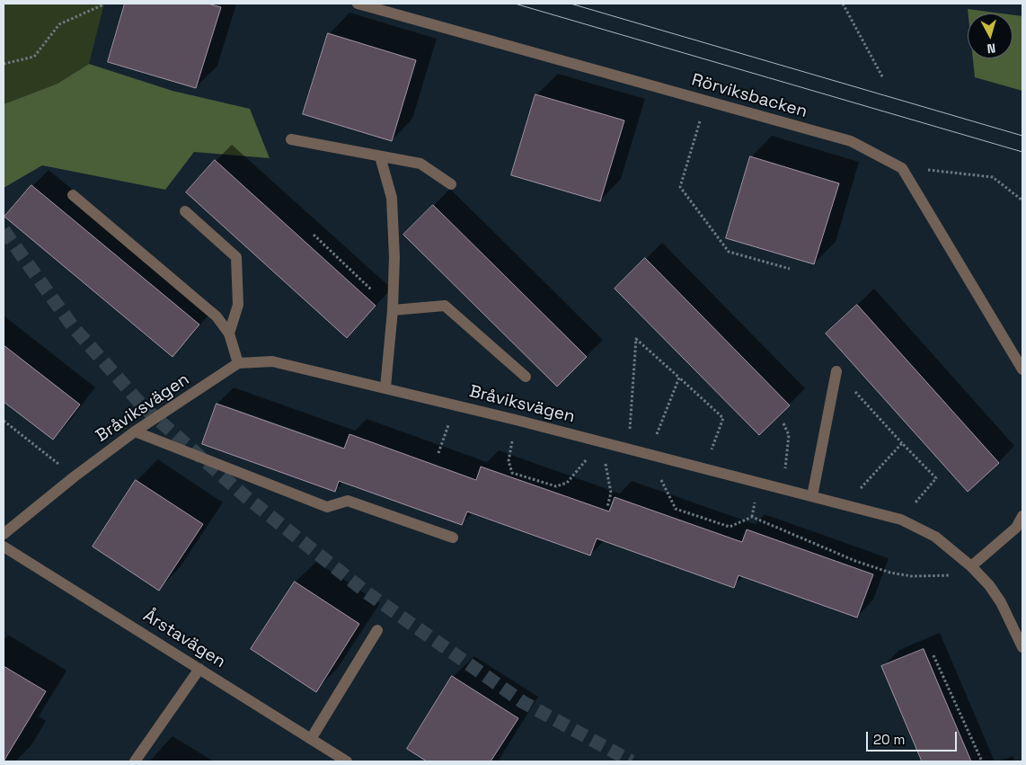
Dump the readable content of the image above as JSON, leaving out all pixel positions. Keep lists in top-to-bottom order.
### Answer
{
  "streets": {
    "street": ["Rörviksbacken", "Bråviksvägen", "Årstavägen"]
  },
  "scale_bar": "20 m",
  "north": "bottom"
}
